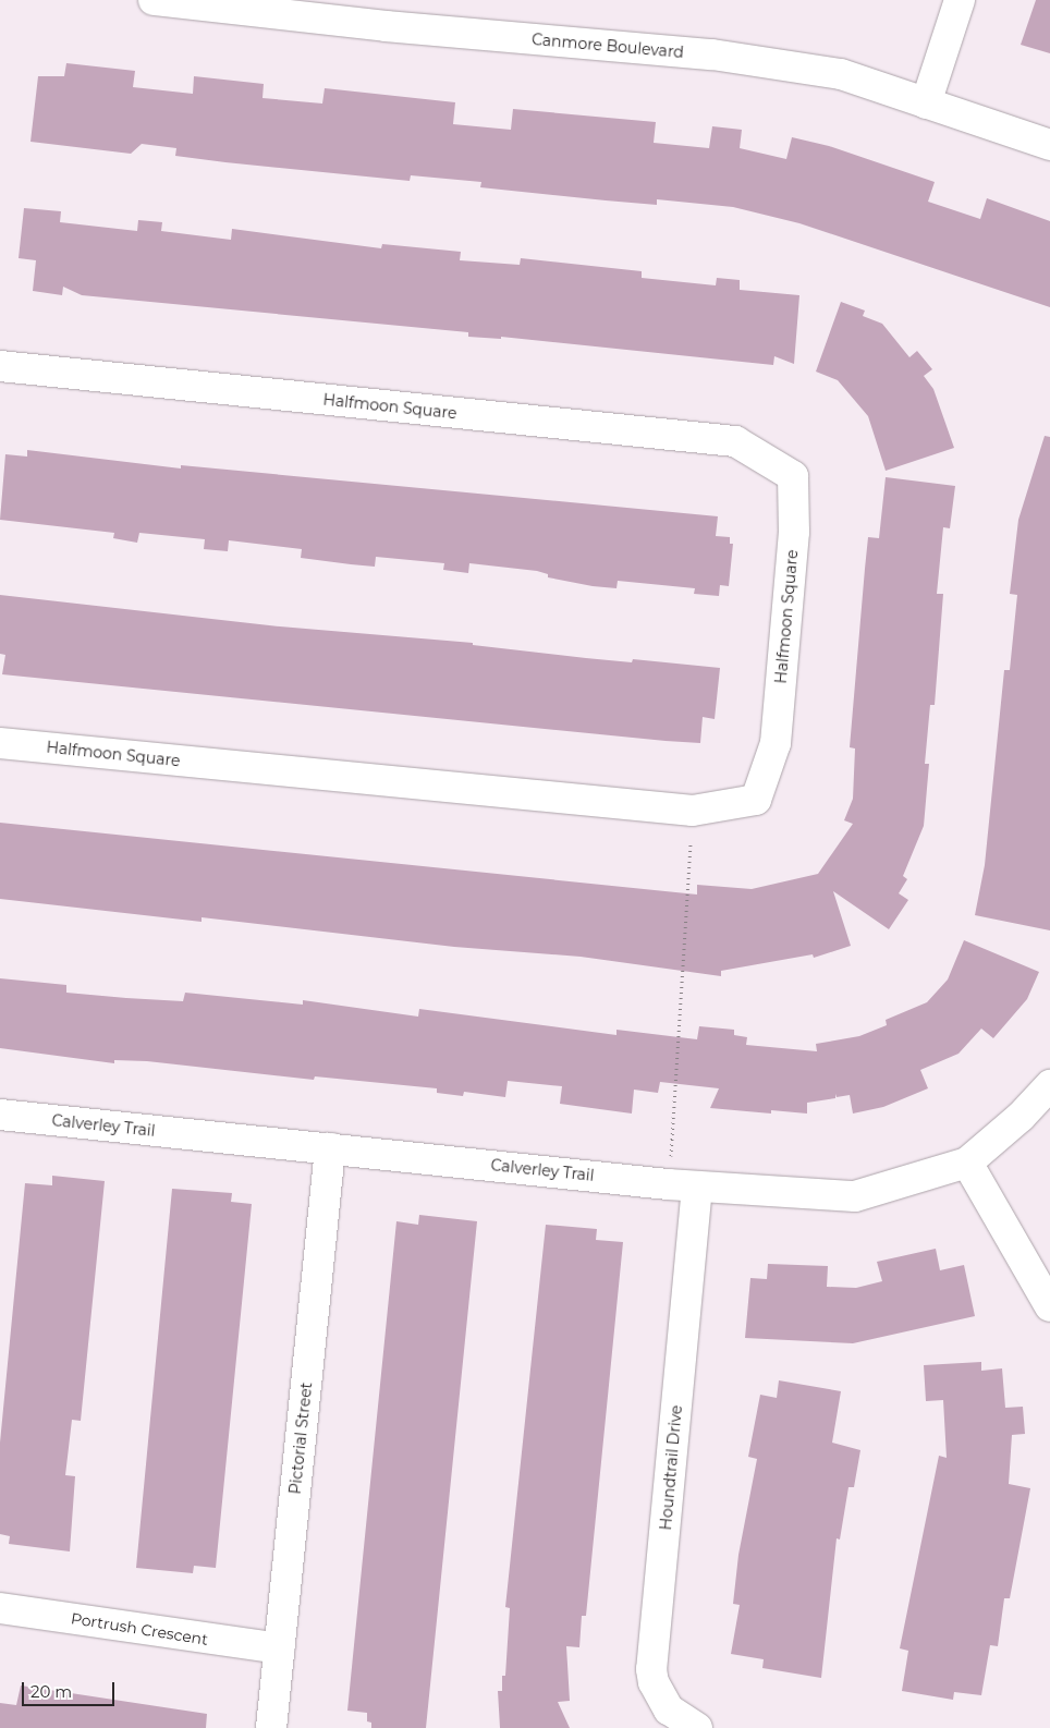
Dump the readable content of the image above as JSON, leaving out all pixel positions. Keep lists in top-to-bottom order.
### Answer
{
  "streets": {
    "street": [
      "Canmore Boulevard",
      "Halfmoon Square",
      "Calverley Trail",
      "Pictorial Street",
      "Houndtrail Drive",
      "Portrush Crescent"
    ]
  },
  "crossings": [
    ["Calverley Trail", "Pictorial Street"],
    ["Calverley Trail", "Houndtrail Drive"],
    ["Pictorial Street", "Portrush Crescent"]
  ],
  "scale_bar": "20 m"
}
